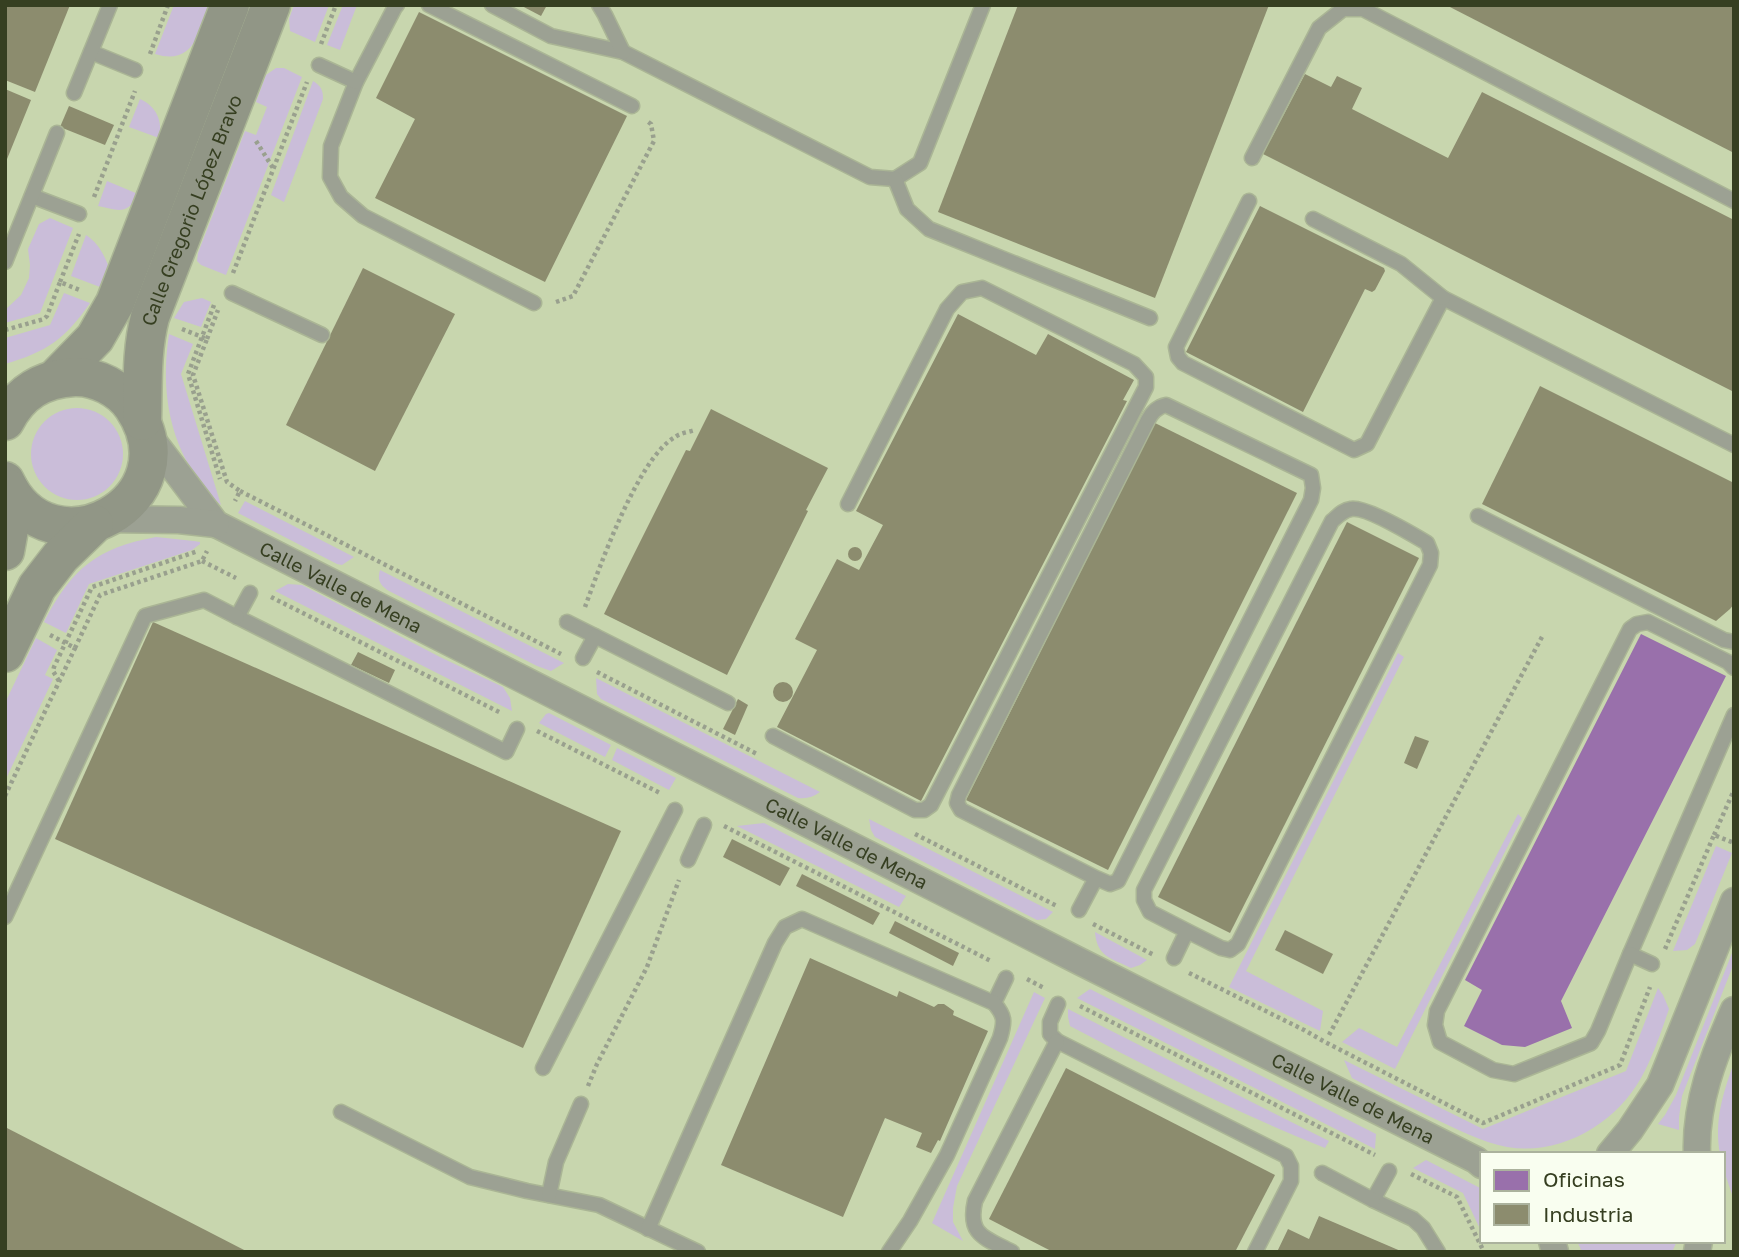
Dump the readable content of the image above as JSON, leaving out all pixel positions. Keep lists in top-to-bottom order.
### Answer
{
  "streets": {
    "main road": ["Calle Gregorio López Bravo"],
    "street": ["Calle Valle de Mena"]
  },
  "crossings": [
    ["Calle Gregorio López Bravo", "Calle Valle de Mena"]
  ],
  "legend": ["Oficinas", "Industria"]
}
